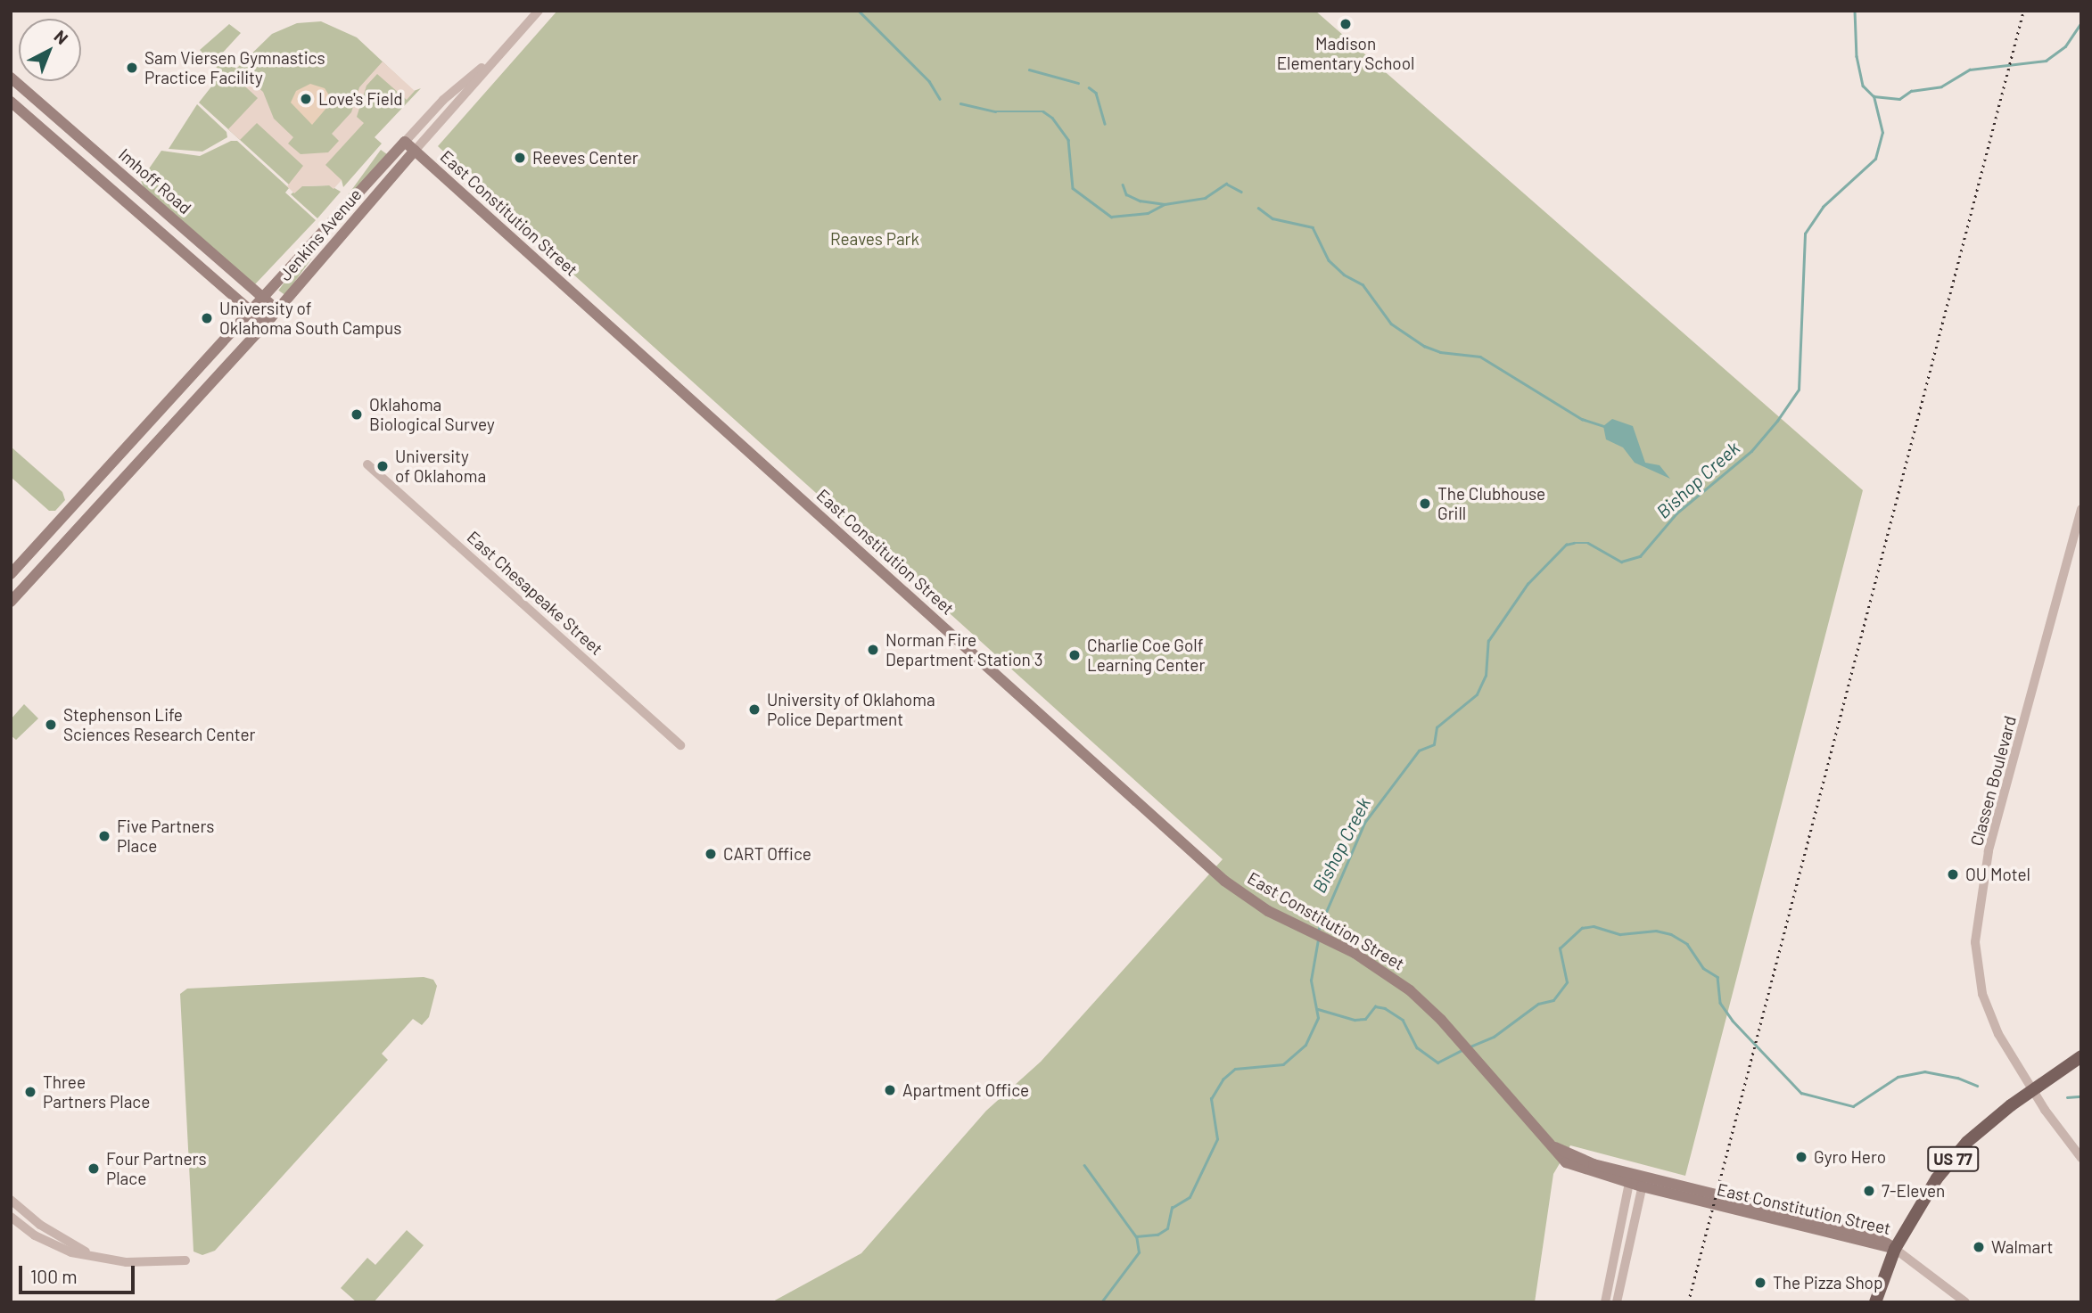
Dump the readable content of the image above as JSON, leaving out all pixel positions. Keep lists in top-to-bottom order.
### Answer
{
  "streets": {
    "main road": [
      "Imhoff Road",
      "East Constitution Street",
      "Jenkins Avenue",
      "US 77"
    ],
    "street": ["East Chesapeake Street", "Classen Boulevard"]
  },
  "crossings": [
    ["Imhoff Road", "Jenkins Avenue"],
    ["East Constitution Street", "Jenkins Avenue"],
    ["East Constitution Street", "US 77"],
    ["Classen Boulevard", "US 77"]
  ],
  "water": ["Bishop Creek"],
  "parks": ["Reaves Park"],
  "places": [
    "Madison Elementary School",
    "Sam Viersen Gymnastics Practice Facility",
    "Love's Field",
    "Reeves Center",
    "University of Oklahoma South Campus",
    "Oklahoma Biological Survey",
    "University of Oklahoma",
    "The Clubhouse Grill",
    "Norman Fire Department Station 3",
    "Charlie Coe Golf Learning Center",
    "University of Oklahoma Police Department",
    "Stephenson Life Sciences Research Center",
    "Five Partners Place",
    "CART Office",
    "OU Motel",
    "Apartment Office",
    "Three Partners Place",
    "Gyro Hero",
    "Four Partners Place",
    "7-Eleven",
    "Walmart",
    "The Pizza Shop"
  ],
  "scale_bar": "100 m",
  "north": "top right"
}
